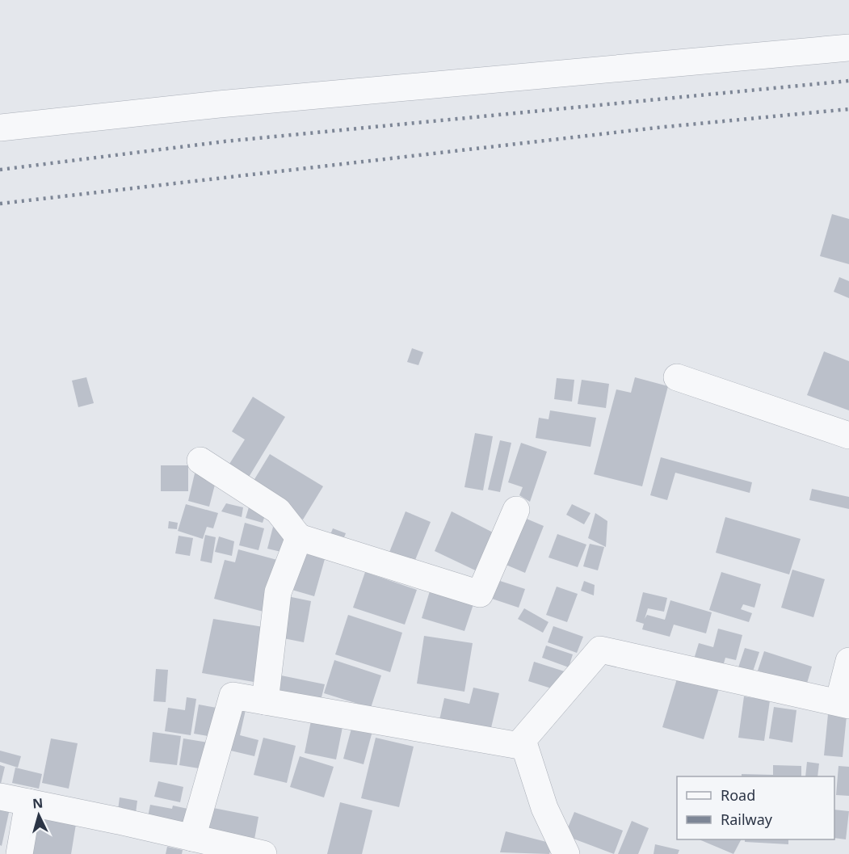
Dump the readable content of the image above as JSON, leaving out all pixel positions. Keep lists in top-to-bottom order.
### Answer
{
  "legend": ["Road", "Railway"],
  "north": "top"
}
